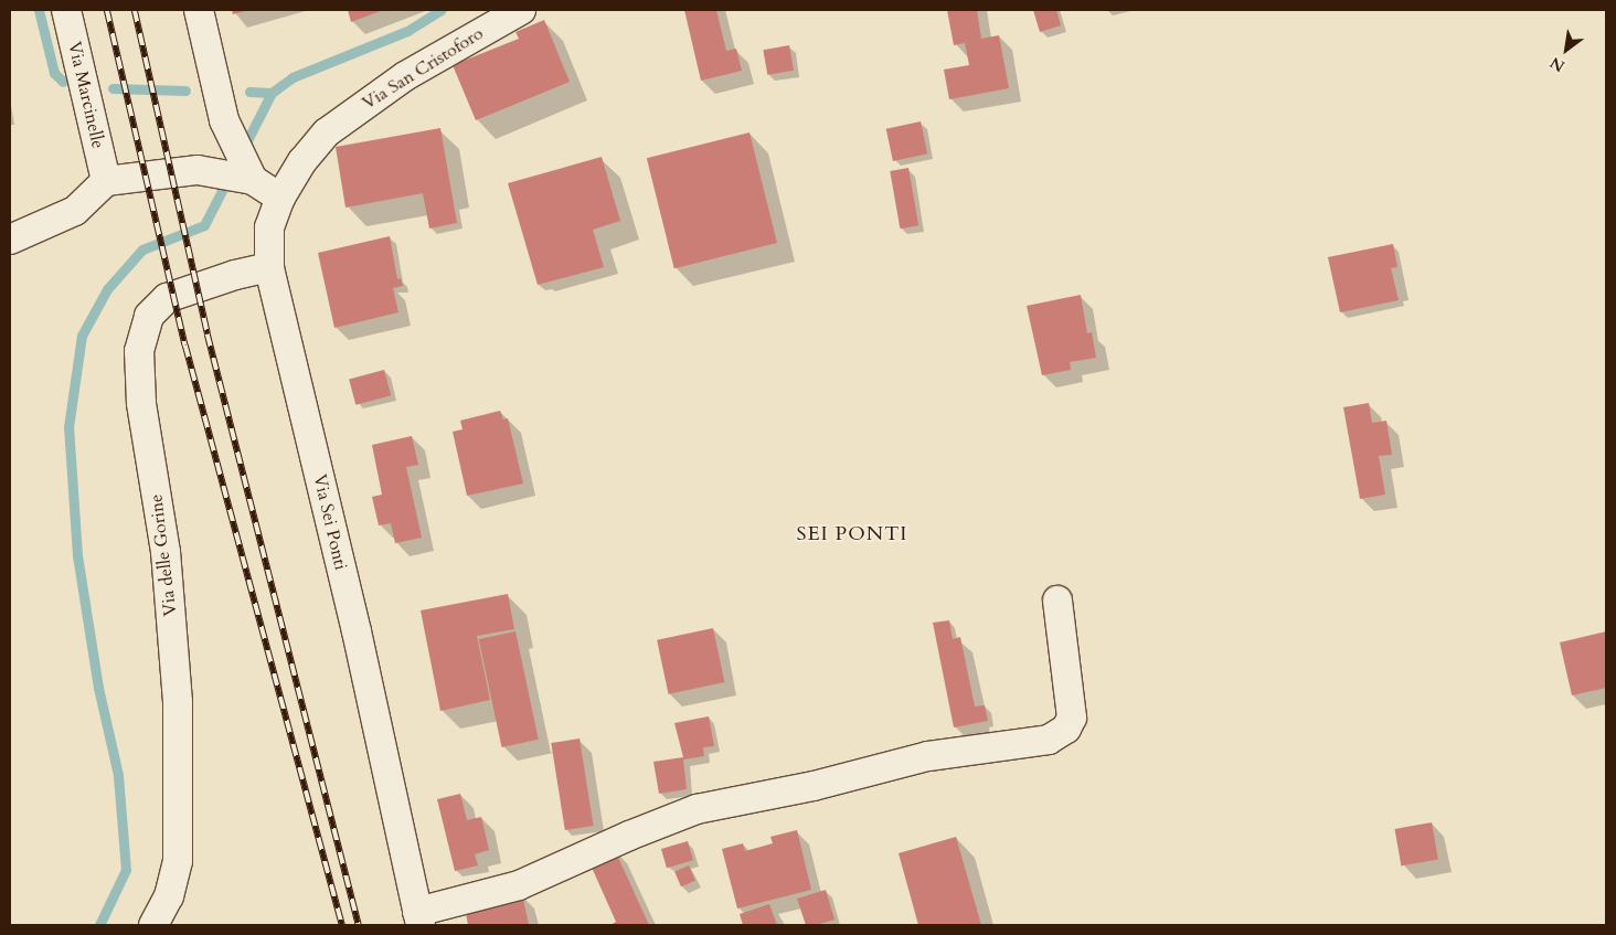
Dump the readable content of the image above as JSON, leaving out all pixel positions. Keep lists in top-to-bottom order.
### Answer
{
  "streets": {
    "street": [
      "Via San Cristoforo",
      "Via Marcinelle",
      "Via Sei Ponti",
      "Via delle Gorine"
    ]
  },
  "crossings": [
    ["Via San Cristoforo", "Via Sei Ponti"],
    ["Via Sei Ponti", "Via delle Gorine"]
  ],
  "districts": ["SEI PONTI"],
  "north": "bottom left"
}
